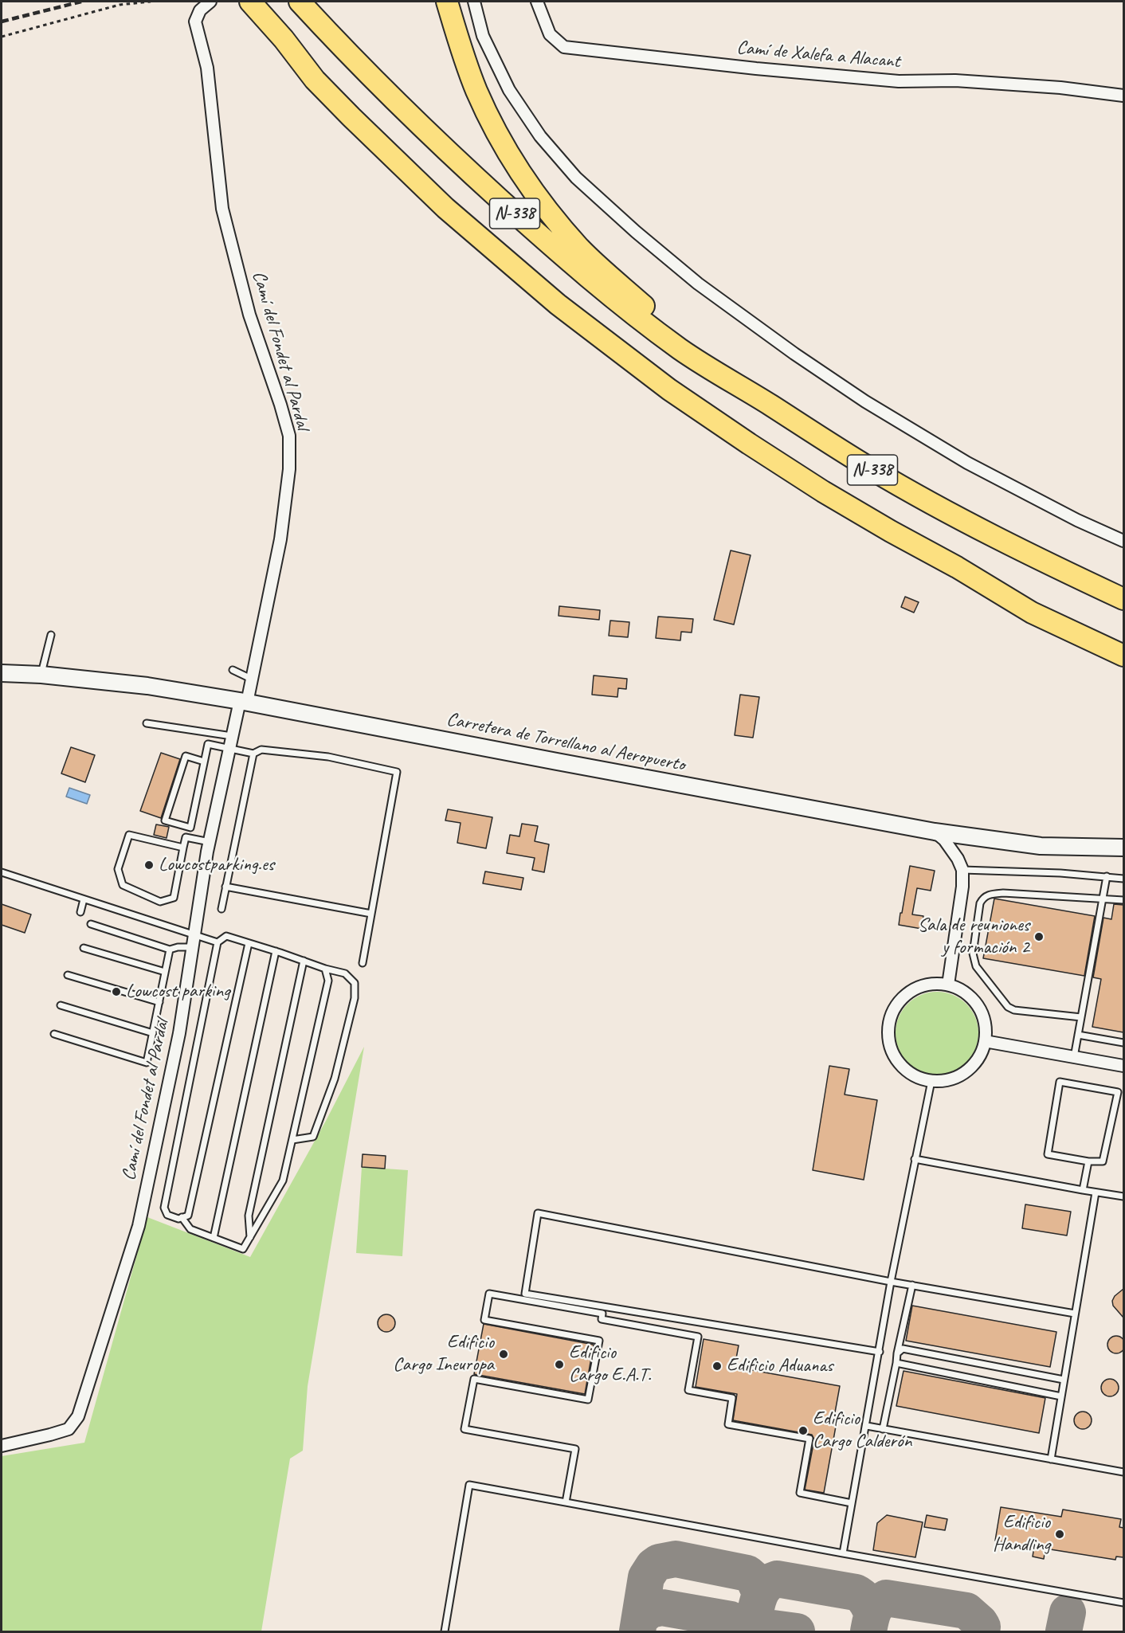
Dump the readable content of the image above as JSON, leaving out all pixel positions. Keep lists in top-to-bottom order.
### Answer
{
  "streets": {
    "highway": ["N-338"],
    "street": ["Camí de Xalefa a Alacant", "Camí del Fondet al Pardal", "Carretera de Torrellano al Aeropuerto"]
  },
  "crossings": [
    ["Camí del Fondet al Pardal", "Carretera de Torrellano al Aeropuerto"]
  ],
  "places": [
    "Lowcostparking.es",
    "Sala de reuniones y formación 2",
    "Lowcost parking",
    "Edificio Cargo Ineuropa",
    "Edificio Cargo E.A.T.",
    "Edificio Aduanas",
    "Edificio Cargo Calderón",
    "Edificio Handling"
  ]
}
